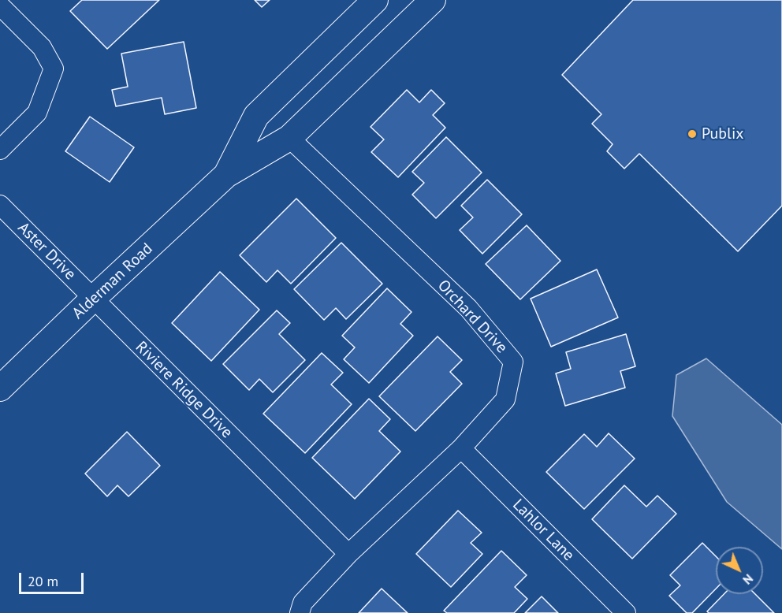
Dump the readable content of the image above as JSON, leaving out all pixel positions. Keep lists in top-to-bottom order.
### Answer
{
  "streets": {
    "street": [
      "Aster Drive",
      "Alderman Road",
      "Orchard Drive",
      "Riviere Ridge Drive",
      "Lahlor Lane"
    ]
  },
  "crossings": [
    ["Aster Drive", "Alderman Road"],
    ["Aster Drive", "Riviere Ridge Drive"],
    ["Alderman Road", "Orchard Drive"],
    ["Alderman Road", "Riviere Ridge Drive"],
    ["Orchard Drive", "Riviere Ridge Drive"],
    ["Orchard Drive", "Lahlor Lane"]
  ],
  "places": ["Publix"],
  "scale_bar": "20 m",
  "north": "bottom right"
}
